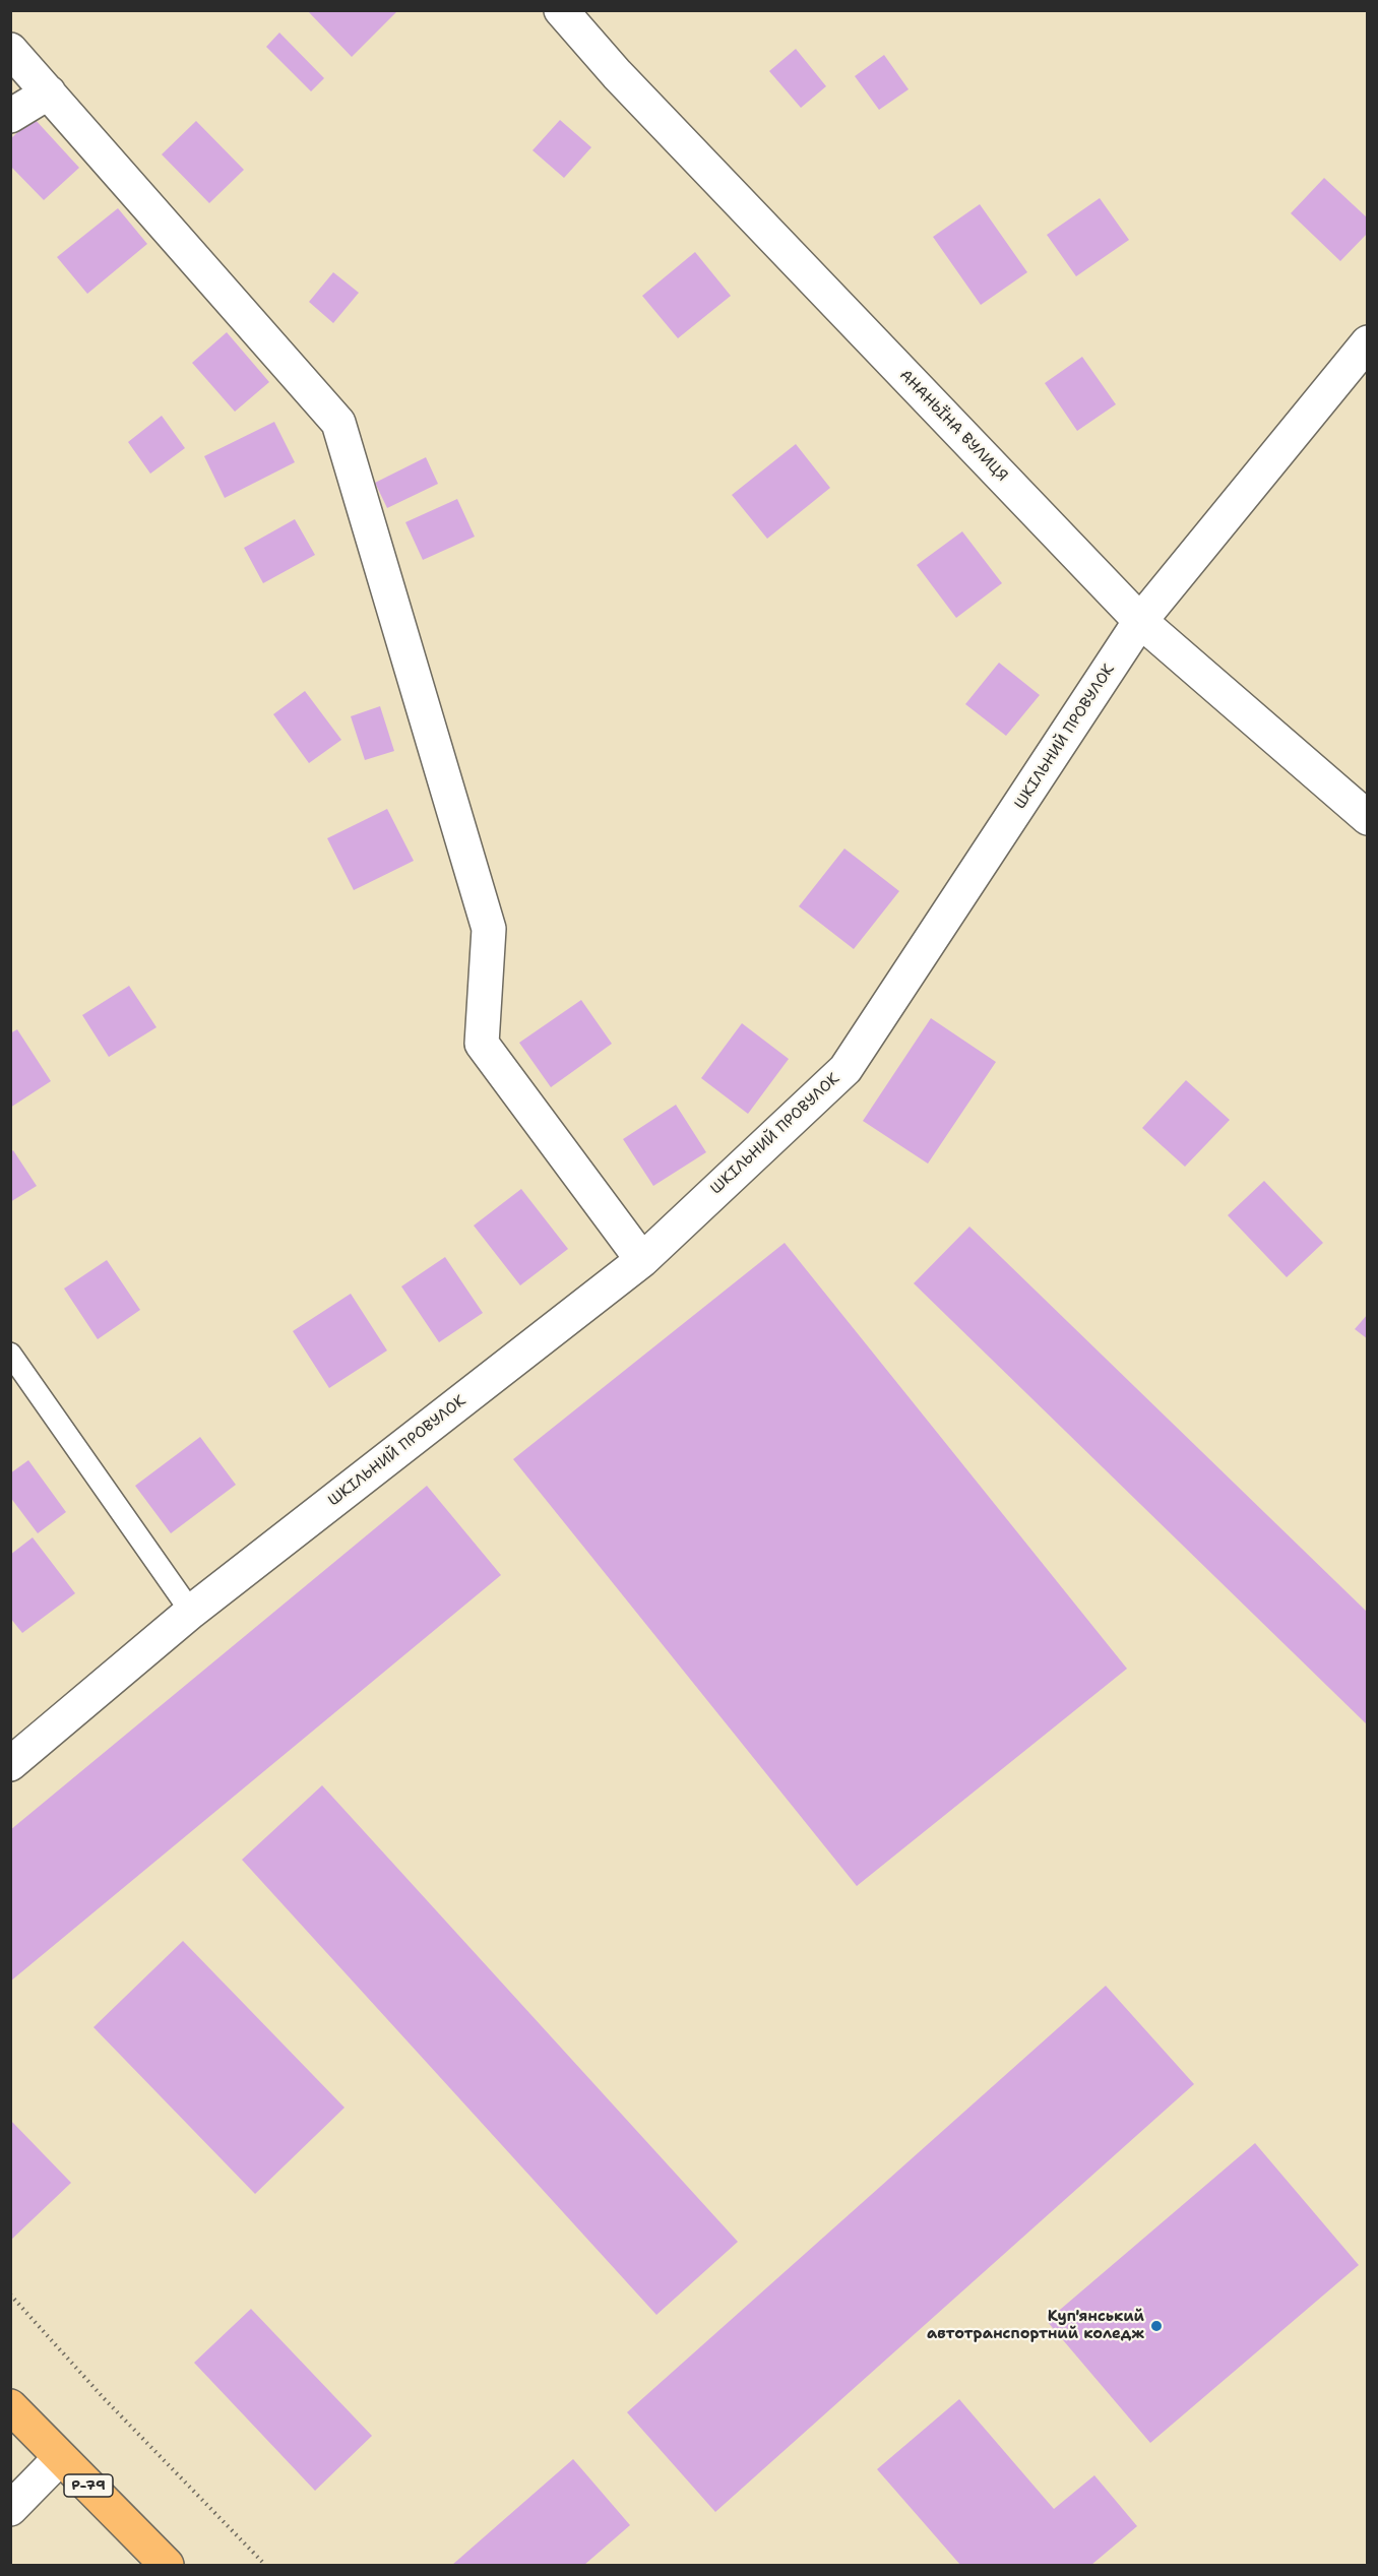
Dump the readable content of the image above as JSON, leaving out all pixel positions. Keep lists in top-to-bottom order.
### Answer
{
  "streets": {
    "main road": ["Р-79"],
    "street": ["АНАНЬЇНА ВУЛИЦЯ", "ШКІЛЬНИЙ ПРОВУЛОК"]
  },
  "crossings": [
    ["АНАНЬЇНА ВУЛИЦЯ", "ШКІЛЬНИЙ ПРОВУЛОК"]
  ],
  "places": ["Куп'янський автотранспортний коледж"]
}
